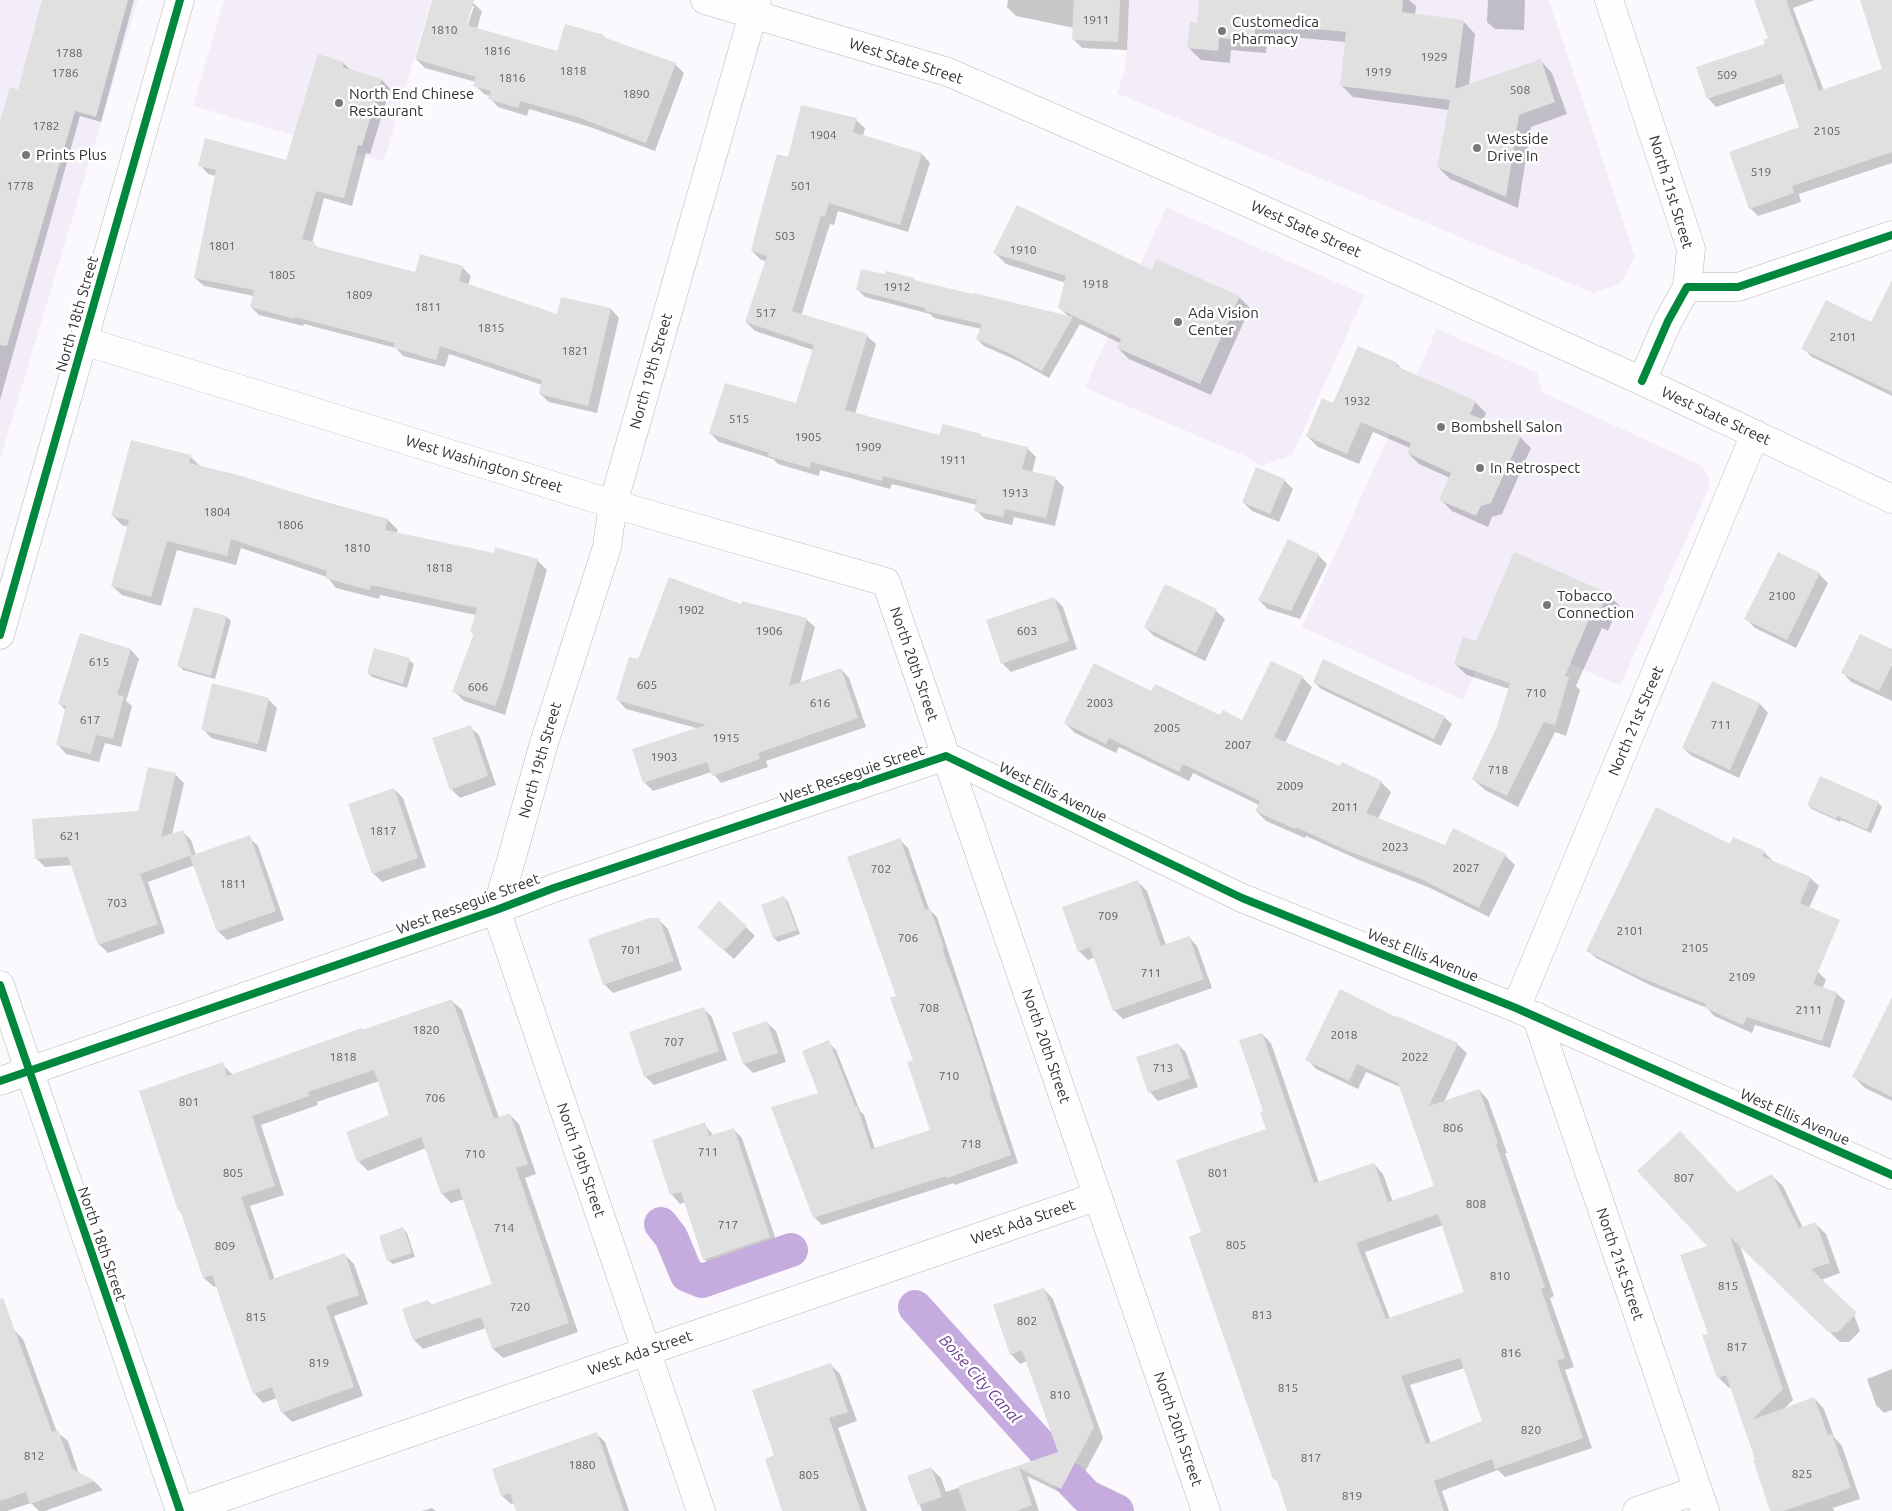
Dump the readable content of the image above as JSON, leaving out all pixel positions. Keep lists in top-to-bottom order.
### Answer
{
  "streets": {
    "street": [
      "West State Street",
      "North 21st Street",
      "North 18th Street",
      "North 19th Street",
      "West Washington Street",
      "North 20th Street",
      "West Resseguie Street",
      "West Ellis Avenue",
      "West Ada Street"
    ]
  },
  "crossings": [
    ["West State Street", "North 21st Street"],
    ["West State Street", "North 19th Street"],
    ["North 21st Street", "West Ellis Avenue"],
    ["North 18th Street", "West Washington Street"],
    ["North 18th Street", "West Resseguie Street"],
    ["North 18th Street", "West Ada Street"],
    ["North 19th Street", "West Washington Street"],
    ["North 19th Street", "West Resseguie Street"],
    ["North 19th Street", "West Ada Street"],
    ["West Washington Street", "North 20th Street"],
    ["North 20th Street", "West Resseguie Street"],
    ["North 20th Street", "West Ellis Avenue"],
    ["North 20th Street", "West Ada Street"],
    ["West Resseguie Street", "West Ellis Avenue"]
  ],
  "water": ["Boise City Canal"],
  "places": [
    "Customedica Pharmacy",
    "North End Chinese Restaurant",
    "Westside Drive In",
    "Prints Plus",
    "Ada Vision Center",
    "Bombshell Salon",
    "In Retrospect",
    "Tobacco Connection"
  ],
  "house_numbers": [
    "1911",
    "1810",
    "1816",
    "1788",
    "1929",
    "1818",
    "1919",
    "1786",
    "509",
    "1816",
    "508",
    "1890",
    "1782",
    "2105",
    "1904",
    "519",
    "1778",
    "501",
    "503",
    "1801",
    "1910",
    "1805",
    "1918",
    "1912",
    "1809",
    "1811",
    "517",
    "1815",
    "2101",
    "1821",
    "1932",
    "515",
    "1905",
    "1909",
    "1911",
    "1913",
    "1804",
    "1806",
    "1810",
    "1818",
    "2100",
    "1902",
    "1906",
    "603",
    "615",
    "605",
    "606",
    "710",
    "616",
    "2003",
    "617",
    "711",
    "2005",
    "1915",
    "2007",
    "1903",
    "718",
    "2009",
    "2011",
    "1817",
    "621",
    "2023",
    "2027",
    "702",
    "1811",
    "703",
    "709",
    "2101",
    "706",
    "2105",
    "701",
    "711",
    "2109",
    "708",
    "2111",
    "1820",
    "2018",
    "707",
    "1818",
    "2022",
    "713",
    "710",
    "706",
    "801",
    "806",
    "718",
    "711",
    "710",
    "805",
    "801",
    "807",
    "808",
    "717",
    "714",
    "805",
    "809",
    "810",
    "815",
    "720",
    "813",
    "815",
    "802",
    "817",
    "816",
    "819",
    "815",
    "810",
    "820",
    "812",
    "817",
    "1880",
    "825",
    "805",
    "819"
  ]
}
